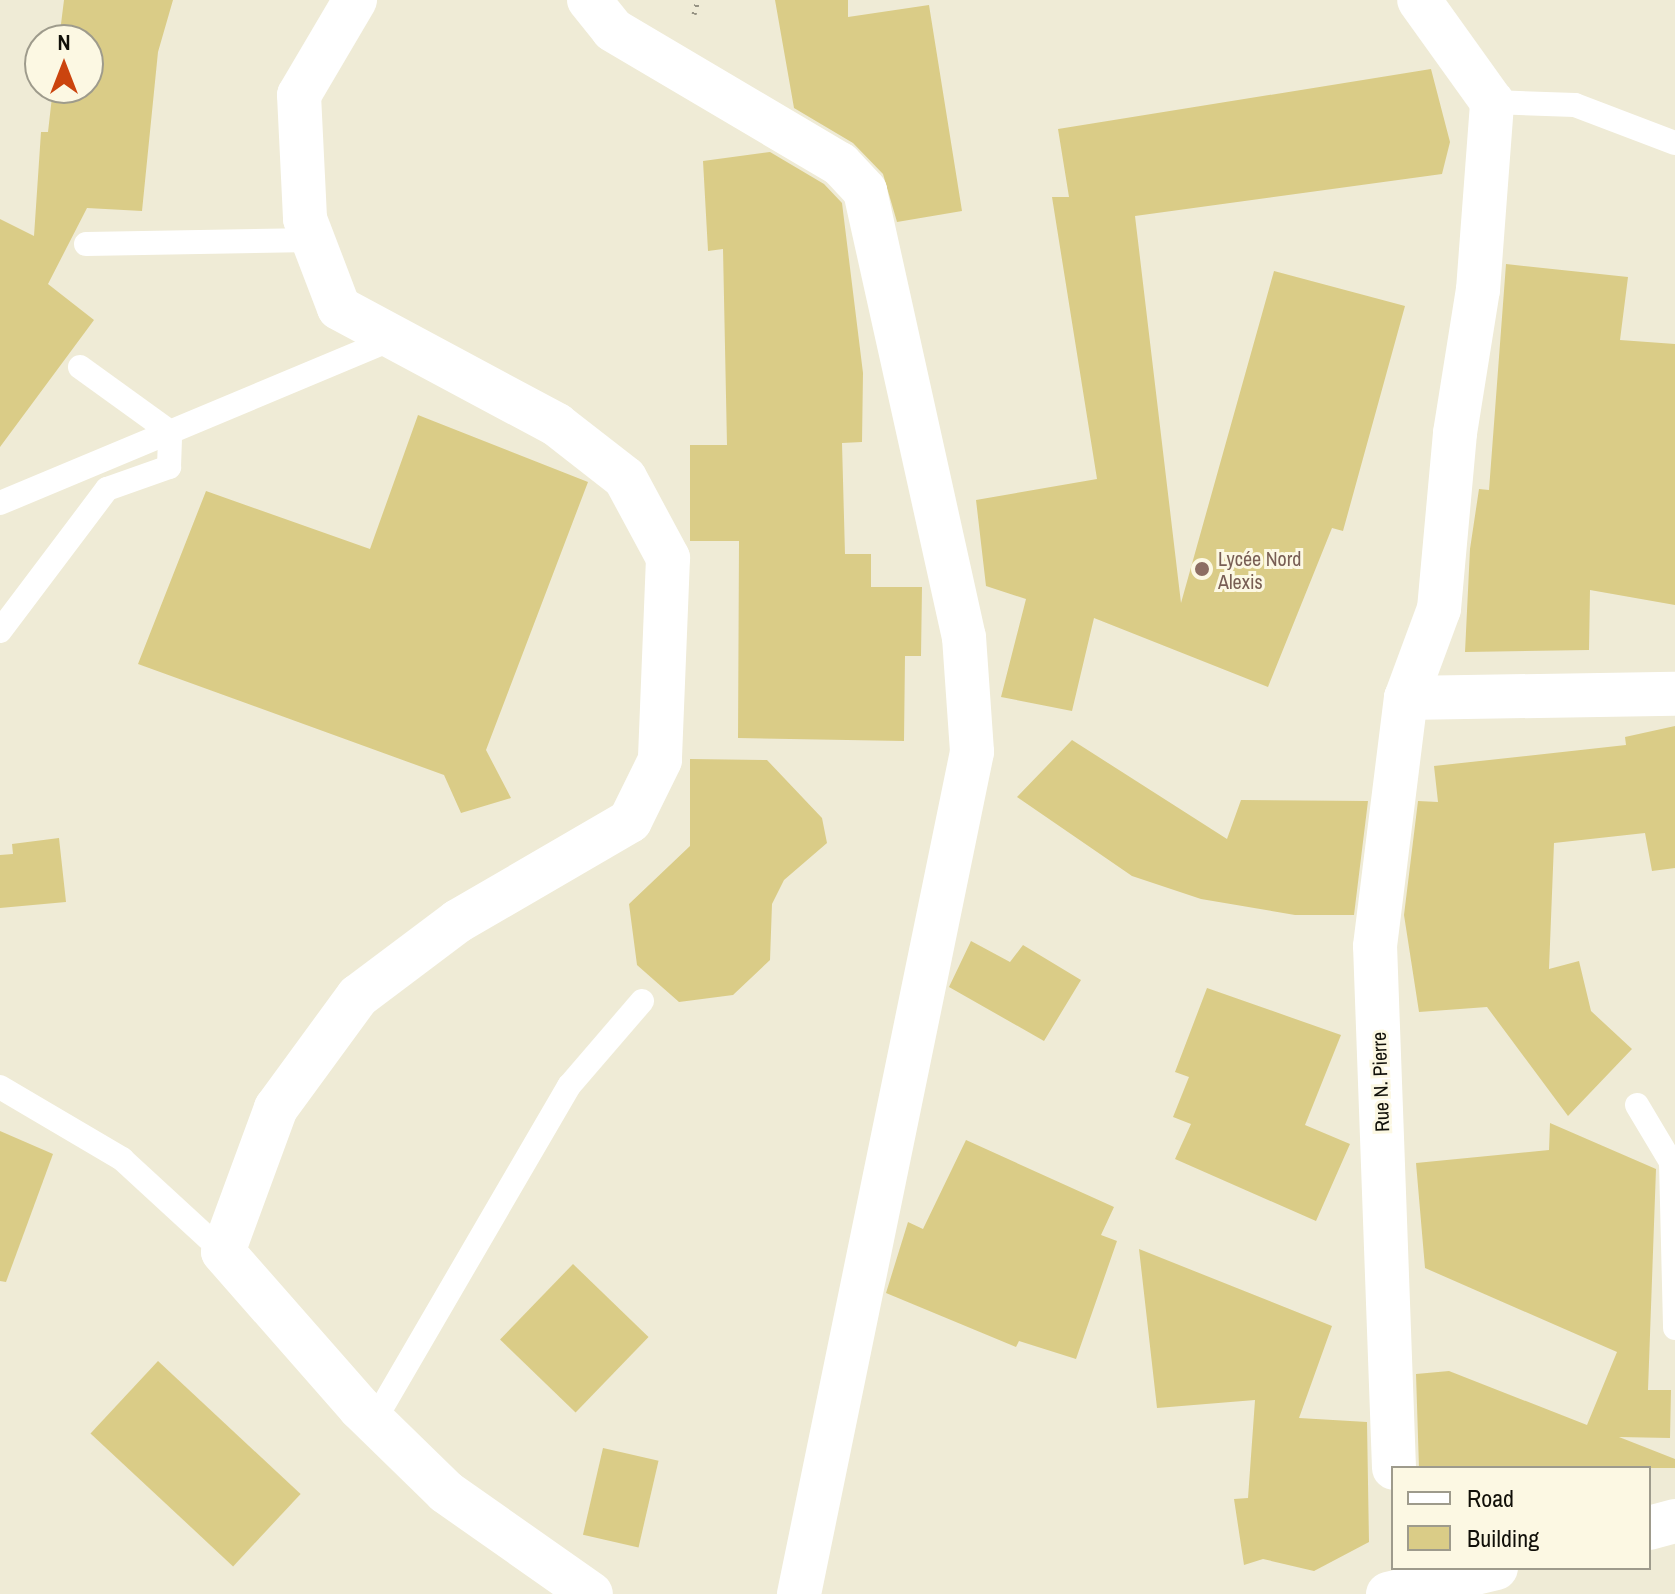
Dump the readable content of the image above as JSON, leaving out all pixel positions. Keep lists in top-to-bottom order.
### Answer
{
  "streets": {
    "street": ["Rue N. Pierre"]
  },
  "places": ["Lycée Nord Alexis"],
  "legend": ["Road", "Building"],
  "north": "top"
}
